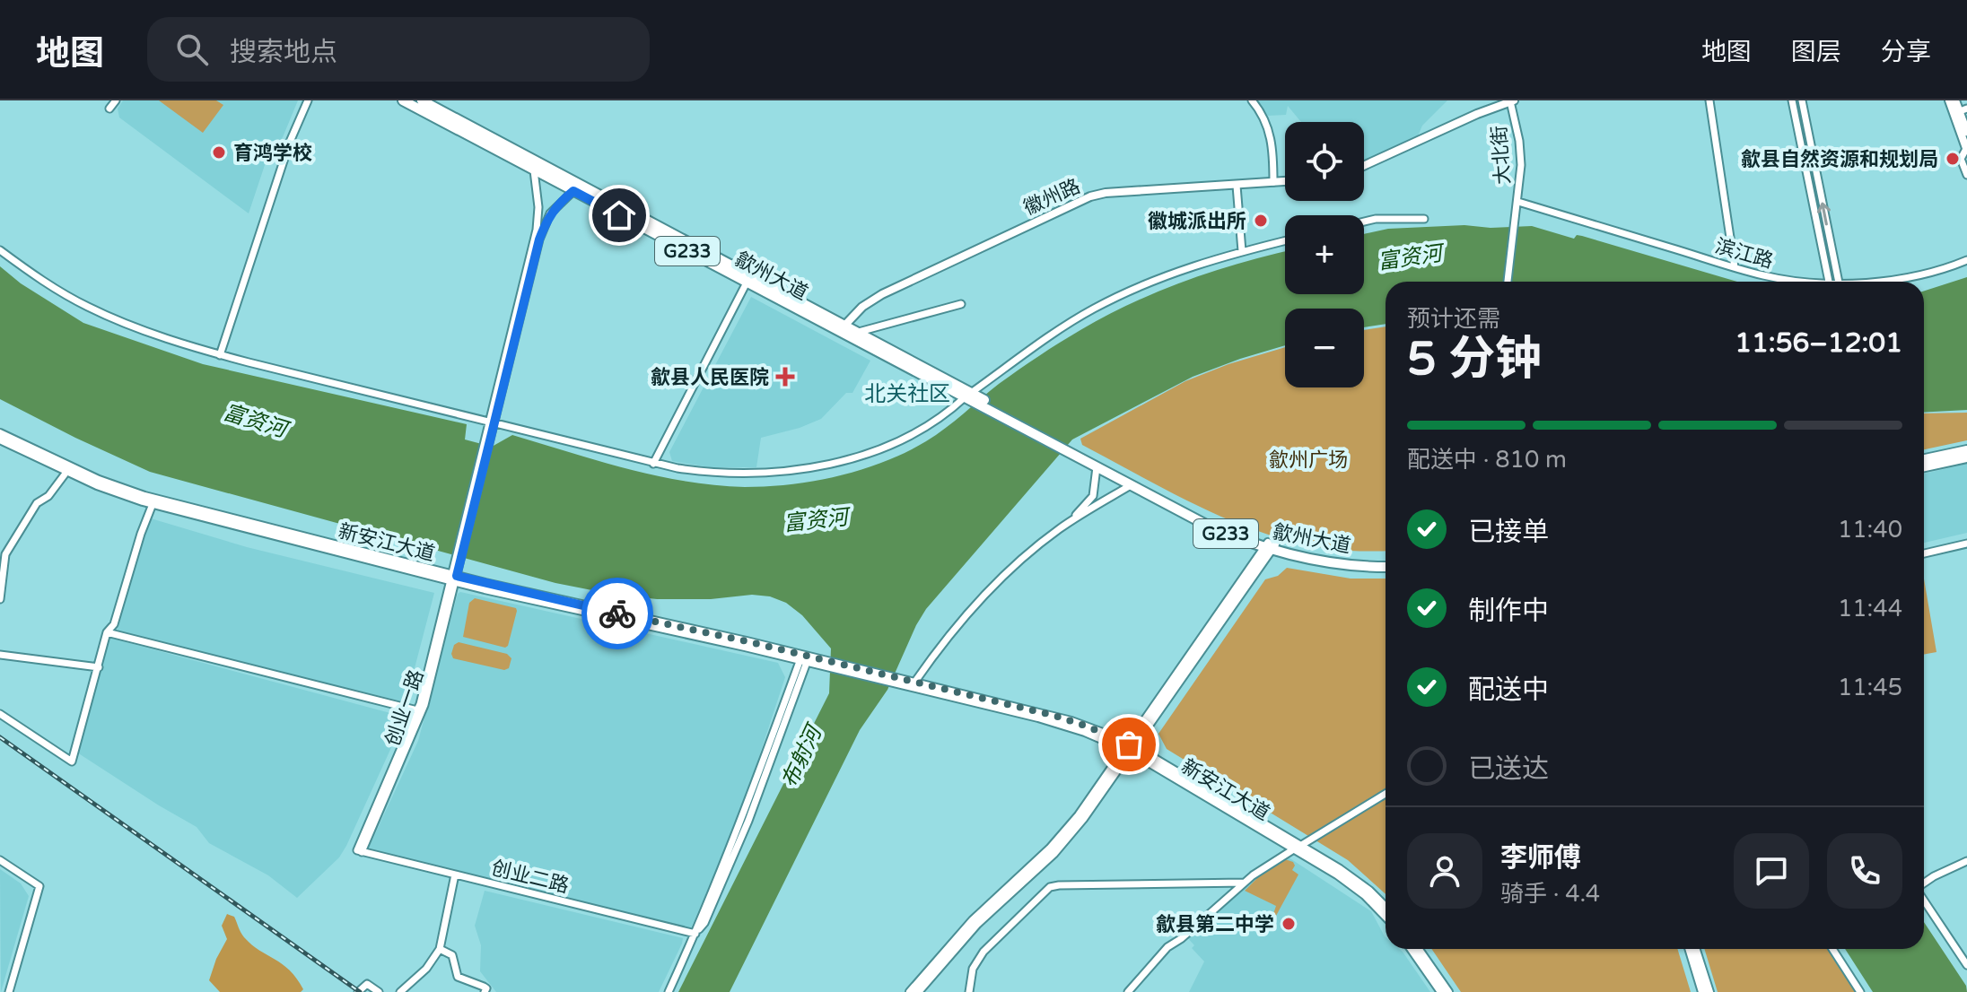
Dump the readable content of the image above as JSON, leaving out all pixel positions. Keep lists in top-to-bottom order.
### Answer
{
  "streets": {
    "highway": ["G233", "歙州大道"],
    "main road": ["徽州路", "新安江大道"],
    "street": [
      "大北街",
      "滨江路",
      "创业一路",
      "创业二路"
    ]
  },
  "crossings": [
    ["大北街", "滨江路"],
    ["徽州路", "歙州大道"],
    ["G233", "歙州大道"],
    ["新安江大道", "创业一路"],
    ["创业一路", "创业二路"]
  ],
  "districts": ["北关社区"],
  "water": ["富资河", "布射河"],
  "parks": ["歙州广场"],
  "places": {
    "other": [
      "育鸿学校",
      "歙县自然资源和规划局",
      "徽城派出所",
      "歙县第二中学"
    ],
    "health": ["歙县人民医院"]
  },
  "page": {
    "header": "地图",
    "search": "搜索地点",
    "nav": ["地图", "图层", "分享"],
    "map_buttons": ["+", "−"],
    "heading": ["5 分钟", "预计还需", "11:56–12:01"],
    "panel": ["李师傅", "骑手 · 4.4"],
    "bar": "配送中 · 810 m",
    "list": [
      ["已接单", "11:40"],
      ["制作中", "11:44"],
      ["配送中", "11:45"],
      "已送达"
    ]
  }
}
